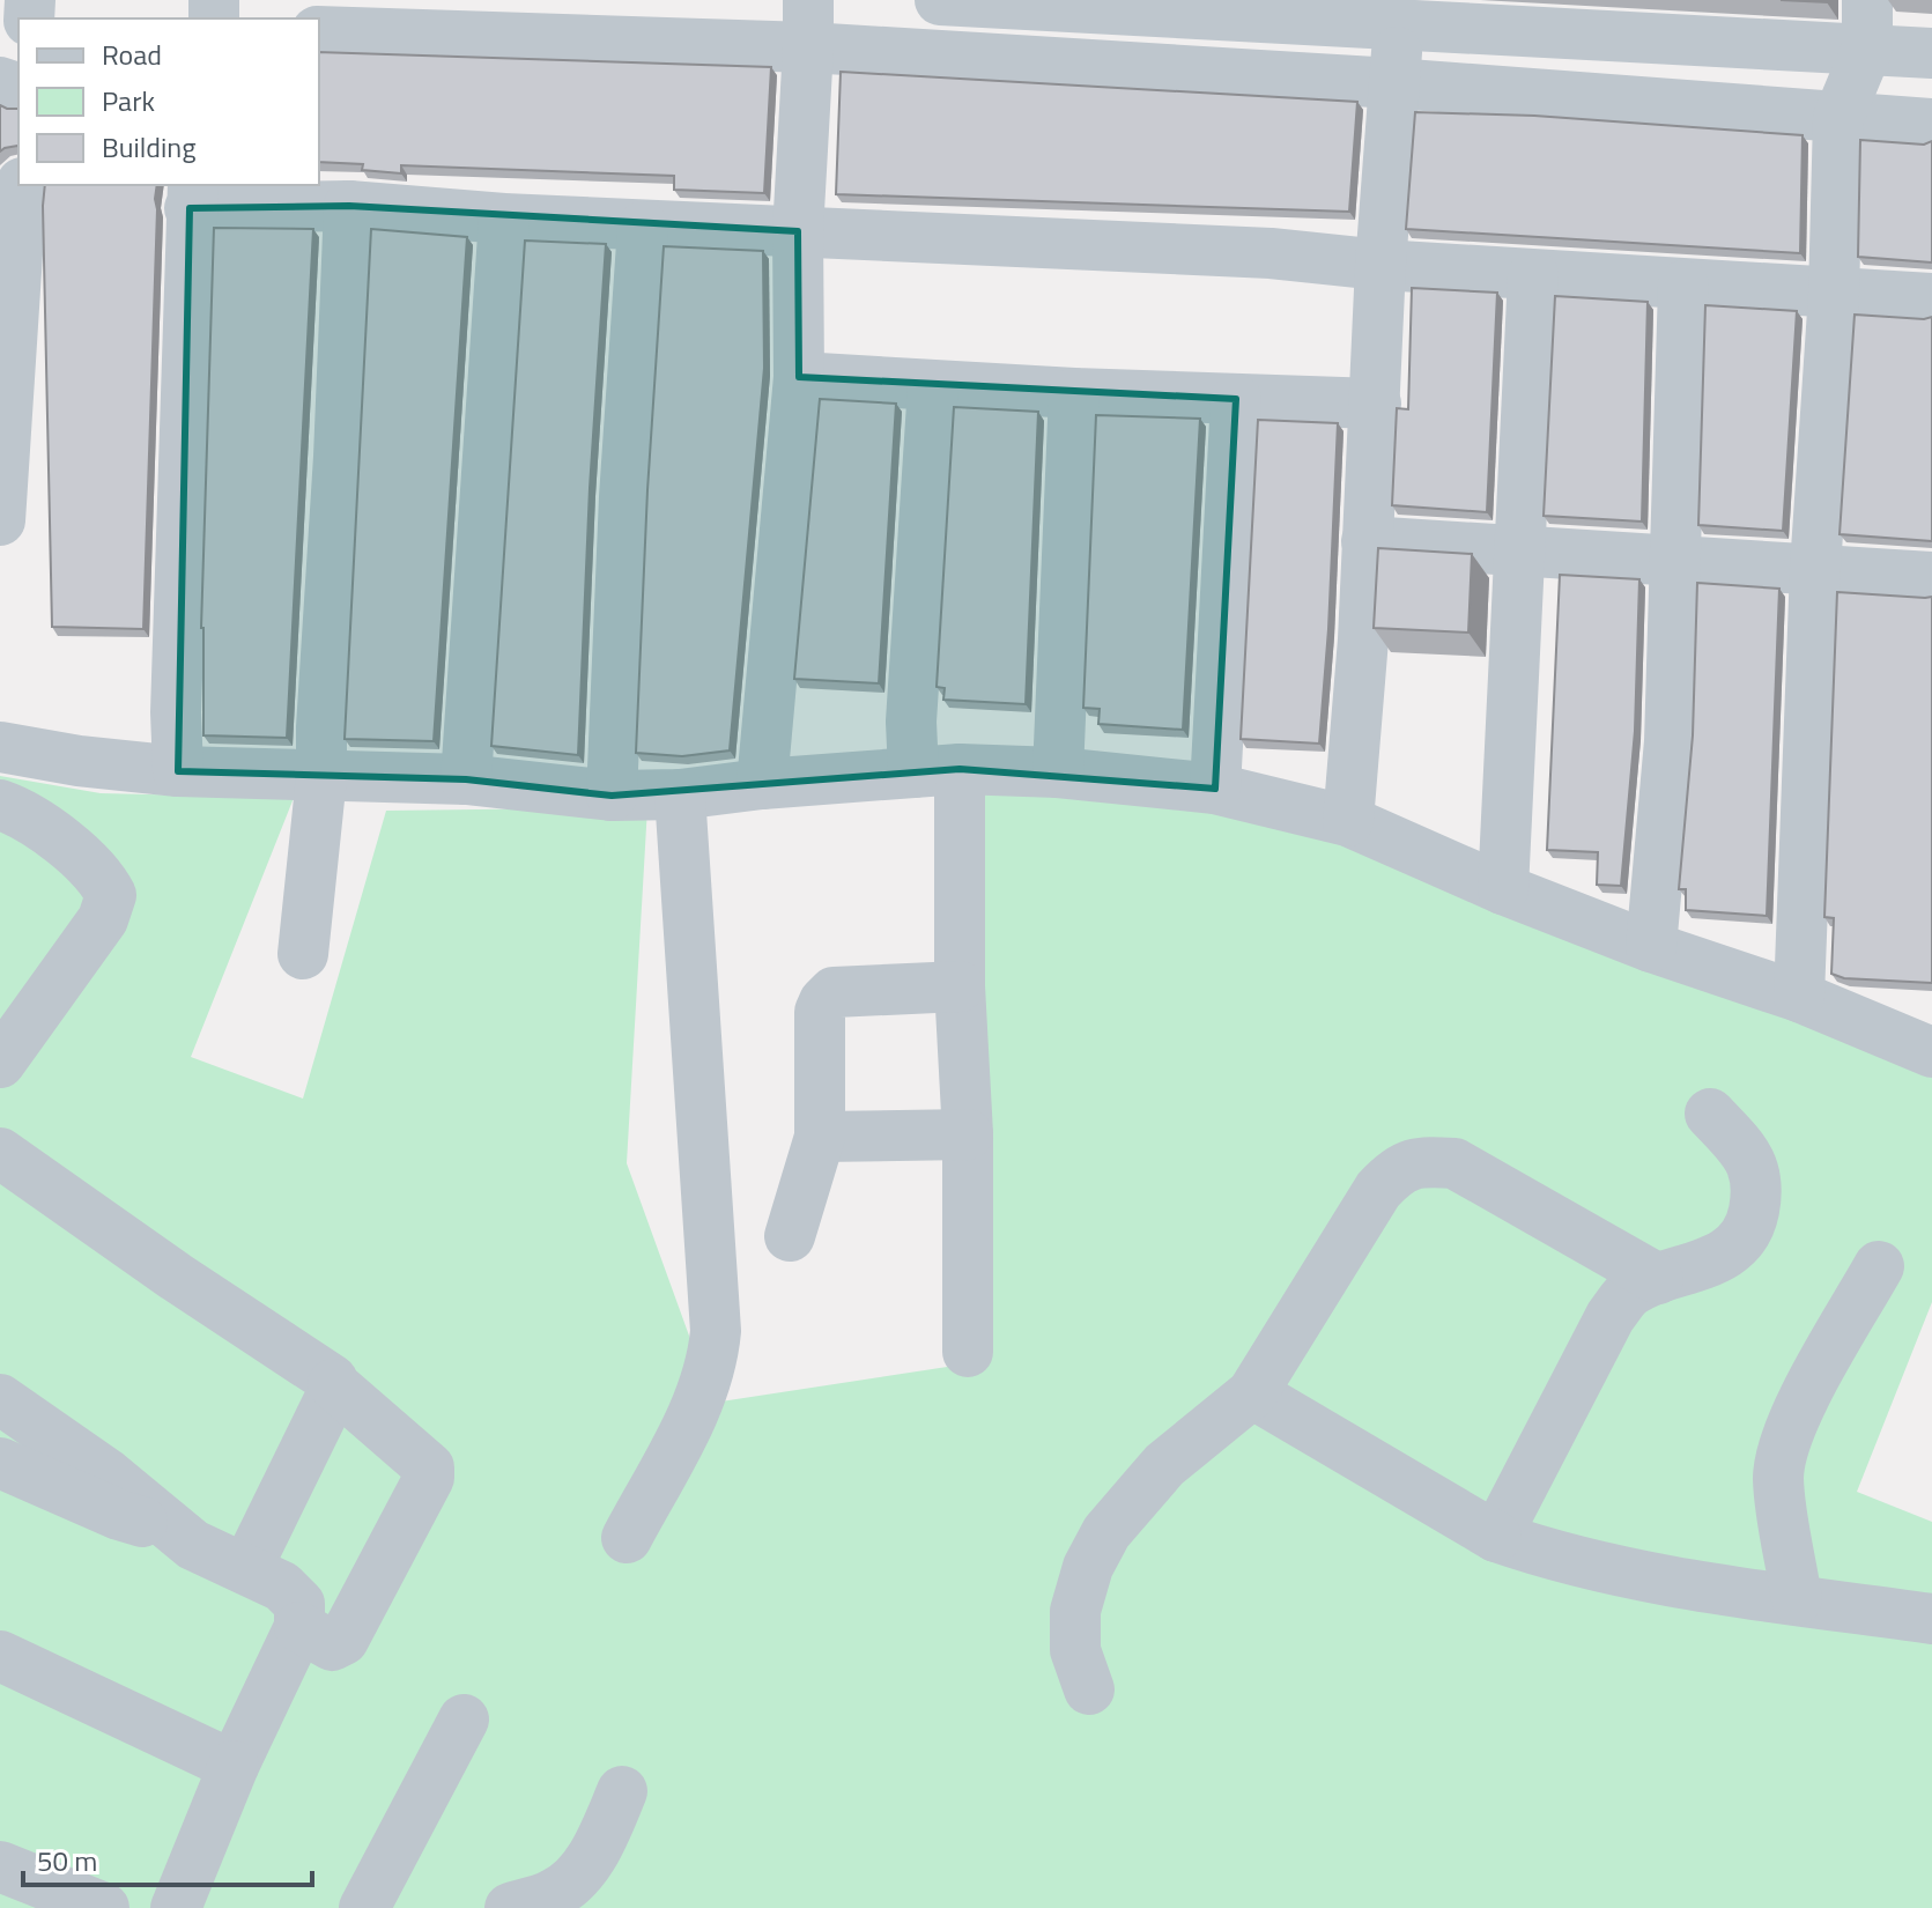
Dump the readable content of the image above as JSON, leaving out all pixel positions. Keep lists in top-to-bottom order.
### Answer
{
  "legend": ["Road", "Park", "Building"],
  "scale_bar": "50 m"
}
